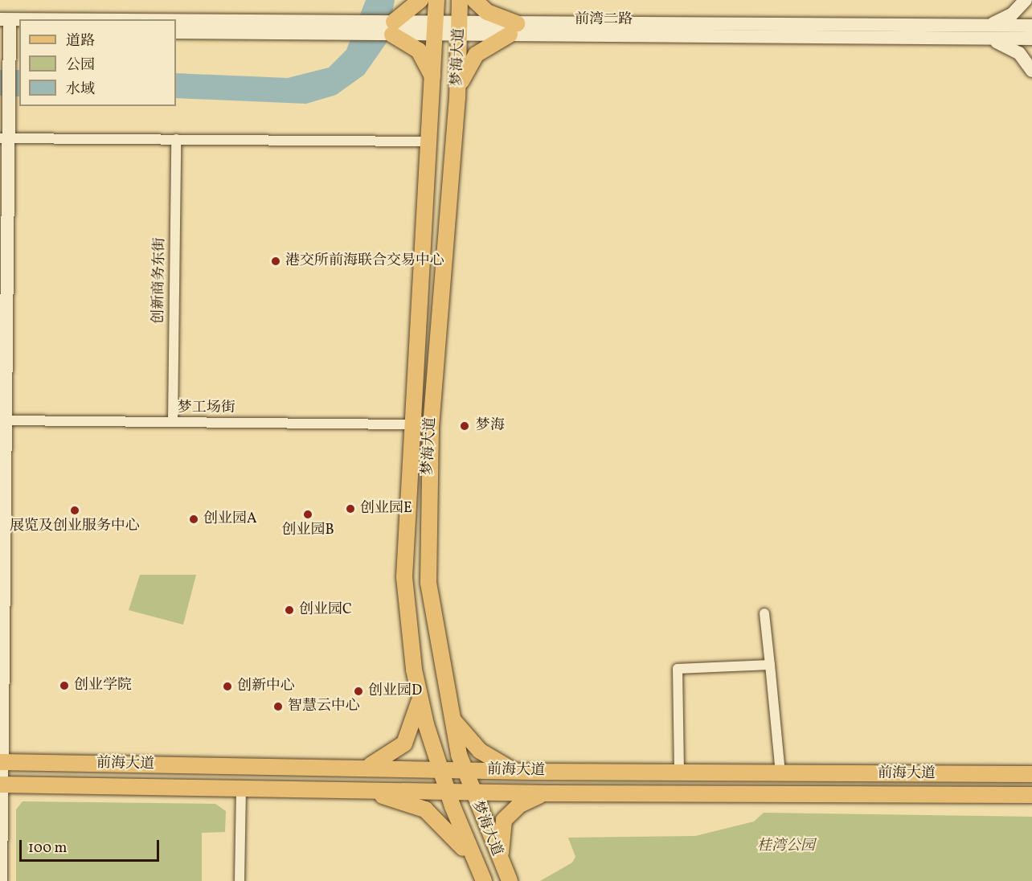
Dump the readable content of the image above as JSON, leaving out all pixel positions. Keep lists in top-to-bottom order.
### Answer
{
  "streets": {
    "main road": ["梦海大道", "前海大道"],
    "street": ["前湾二路", "创新商务东街", "梦工场街"]
  },
  "crossings": [
    ["前湾二路", "梦海大道"],
    ["梦海大道", "梦工场街"],
    ["梦海大道", "前海大道"],
    ["创新商务东街", "梦工场街"]
  ],
  "parks": ["桂湾公园"],
  "places": [
    "港交所前海联合交易中心",
    "梦海",
    "创业园E",
    "展览及创业服务中心",
    "创业园B",
    "创业园A",
    "创业园C",
    "创业学院",
    "创新中心",
    "创业园D",
    "智慧云中心"
  ],
  "legend": ["道路", "公园", "水域"],
  "scale_bar": "100 m"
}
